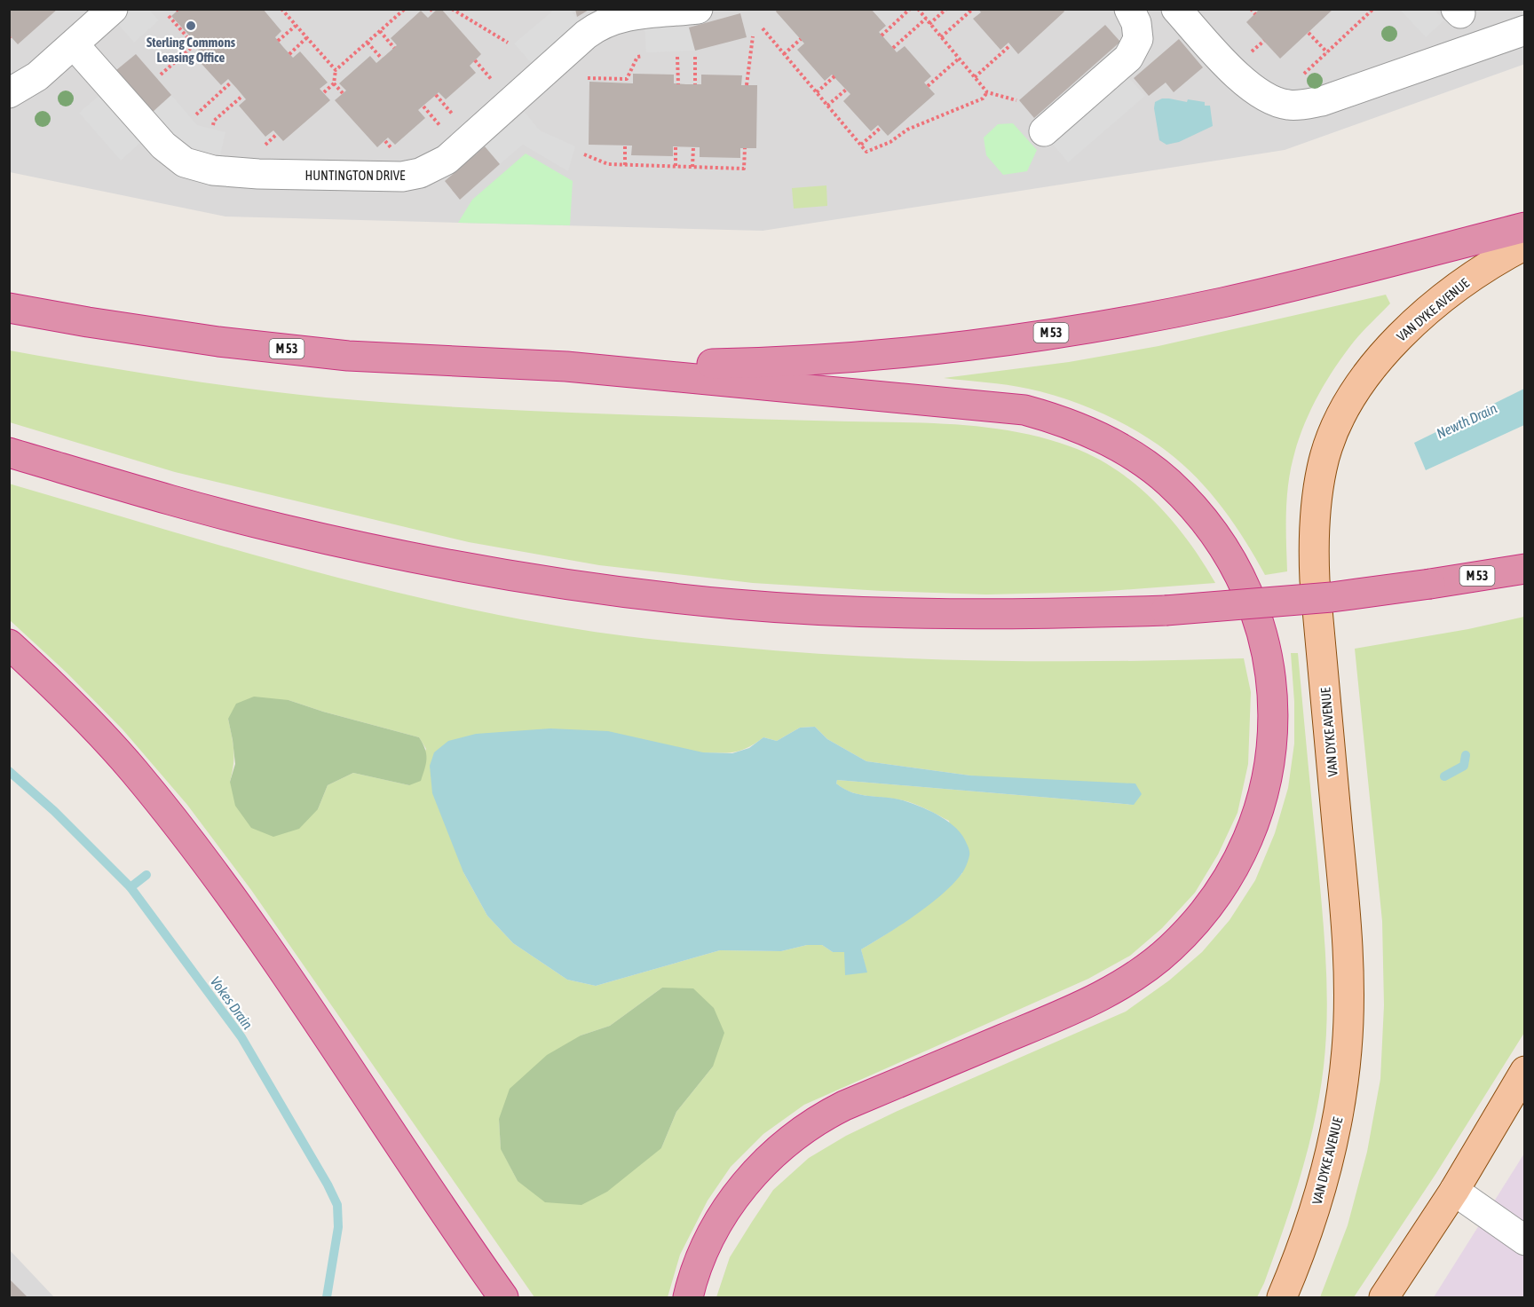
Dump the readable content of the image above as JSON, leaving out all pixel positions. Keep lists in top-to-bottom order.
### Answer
{
  "streets": {
    "highway": ["M 53"],
    "main road": ["VAN DYKE AVENUE"],
    "street": ["HUNTINGTON DRIVE"]
  },
  "water": ["Newth Drain", "Vokes Drain"],
  "places": ["Sterling Commons Leasing Office"]
}
